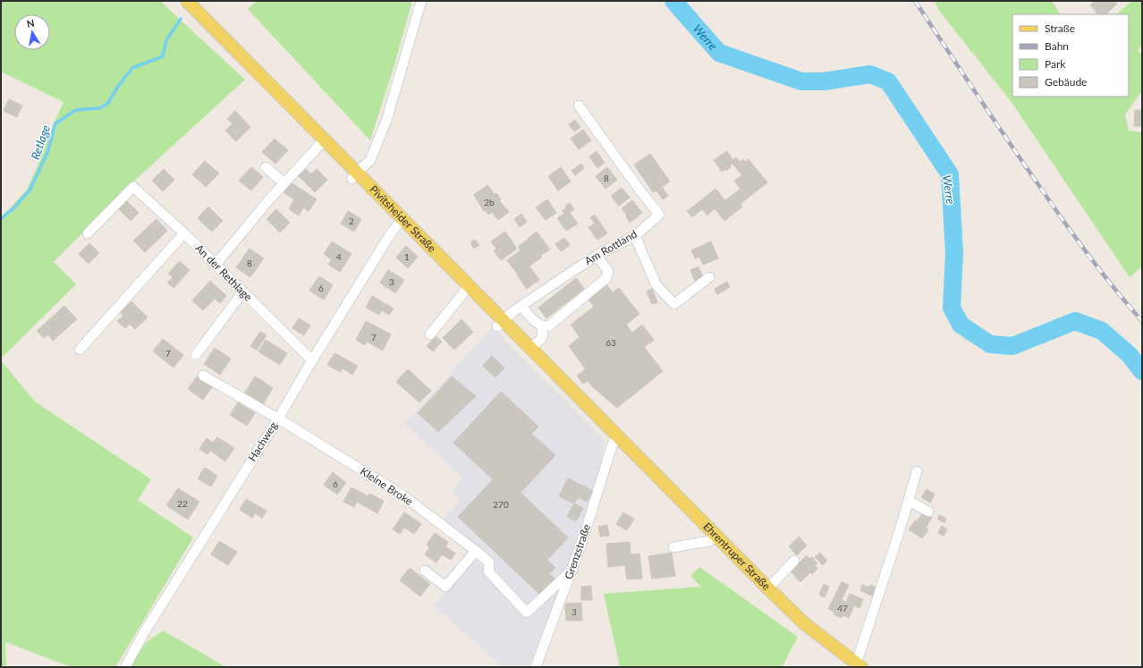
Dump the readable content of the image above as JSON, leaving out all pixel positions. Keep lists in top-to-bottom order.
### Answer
{
  "streets": {
    "main road": ["Pivitsheider Straße", "Ehrentruper Straße"],
    "street": [
      "Am Rottland",
      "An der Rethlage",
      "Hachweg",
      "Kleine Broke",
      "Grenzstraße"
    ]
  },
  "crossings": [
    ["Pivitsheider Straße", "Am Rottland"],
    ["Pivitsheider Straße", "Hachweg"],
    ["Pivitsheider Straße", "Grenzstraße"],
    ["Pivitsheider Straße", "Ehrentruper Straße"],
    ["An der Rethlage", "Hachweg"],
    ["Hachweg", "Kleine Broke"],
    ["Kleine Broke", "Grenzstraße"],
    ["Grenzstraße", "Ehrentruper Straße"]
  ],
  "water": ["Werre", "Retlage"],
  "house_numbers": [
    "8",
    "2b",
    "2",
    "4",
    "1",
    "8",
    "3",
    "6",
    "7",
    "63",
    "7",
    "6",
    "22",
    "270",
    "47",
    "3"
  ],
  "legend": [
    "Straße",
    "Bahn",
    "Park",
    "Gebäude"
  ],
  "north": "top"
}
